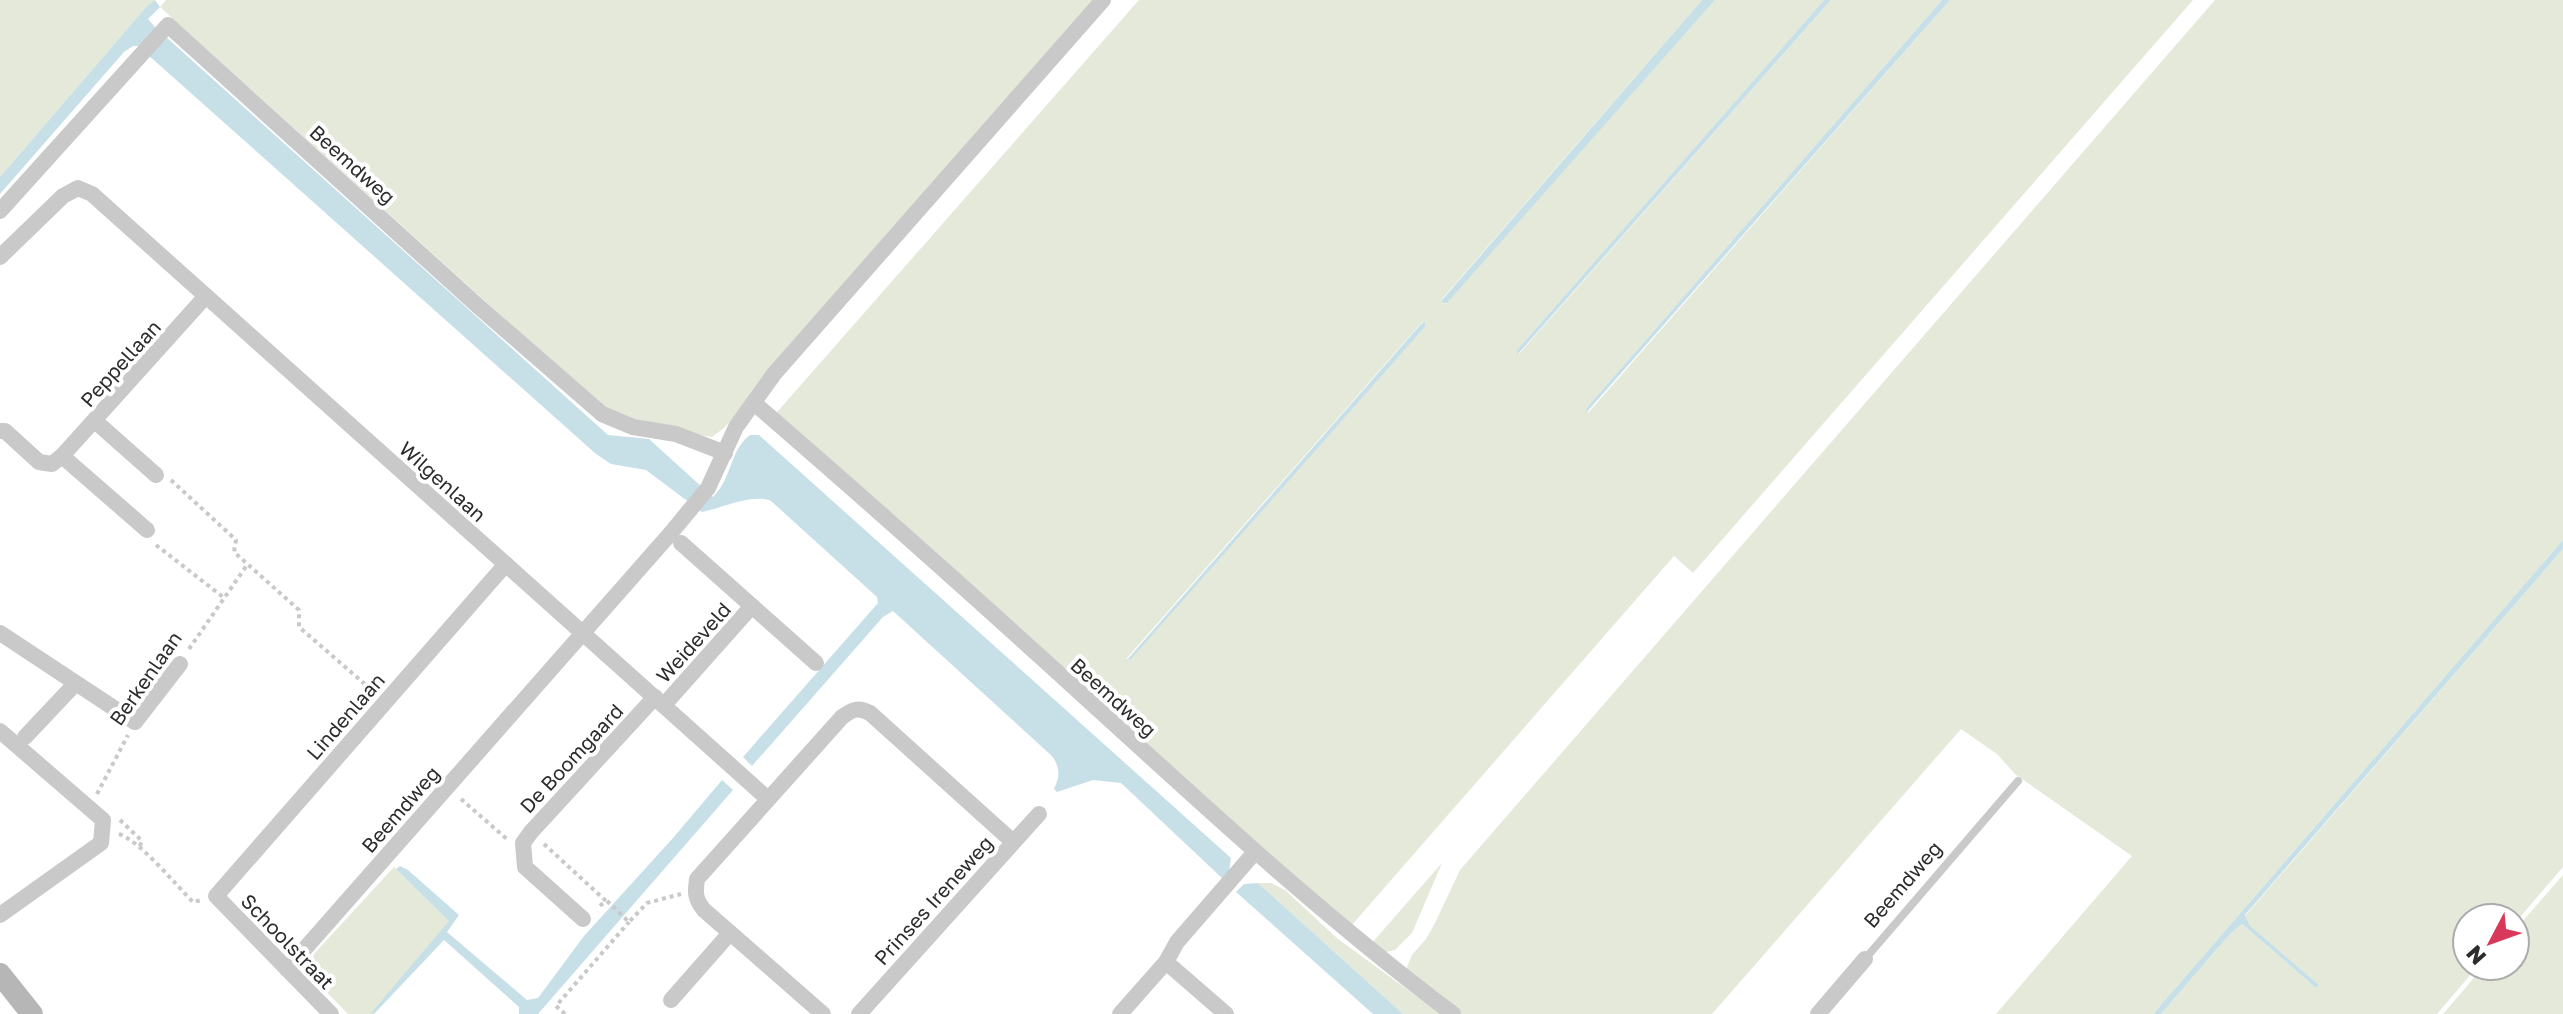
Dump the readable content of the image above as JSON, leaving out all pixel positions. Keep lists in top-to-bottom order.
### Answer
{
  "streets": {
    "street": [
      "Beemdweg",
      "Peppellaan",
      "Wilgenlaan",
      "Weideveld",
      "Berkenlaan",
      "Lindenlaan",
      "De Boomgaard",
      "Prinses Ireneweg",
      "Schoolstraat"
    ]
  },
  "crossings": [
    ["Beemdweg", "Wilgenlaan"],
    ["Beemdweg", "Schoolstraat"],
    ["Peppellaan", "Wilgenlaan"],
    ["Wilgenlaan", "Weideveld"],
    ["Wilgenlaan", "Lindenlaan"],
    ["Wilgenlaan", "De Boomgaard"],
    ["Weideveld", "De Boomgaard"],
    ["Lindenlaan", "Schoolstraat"]
  ],
  "north": "bottom left"
}
